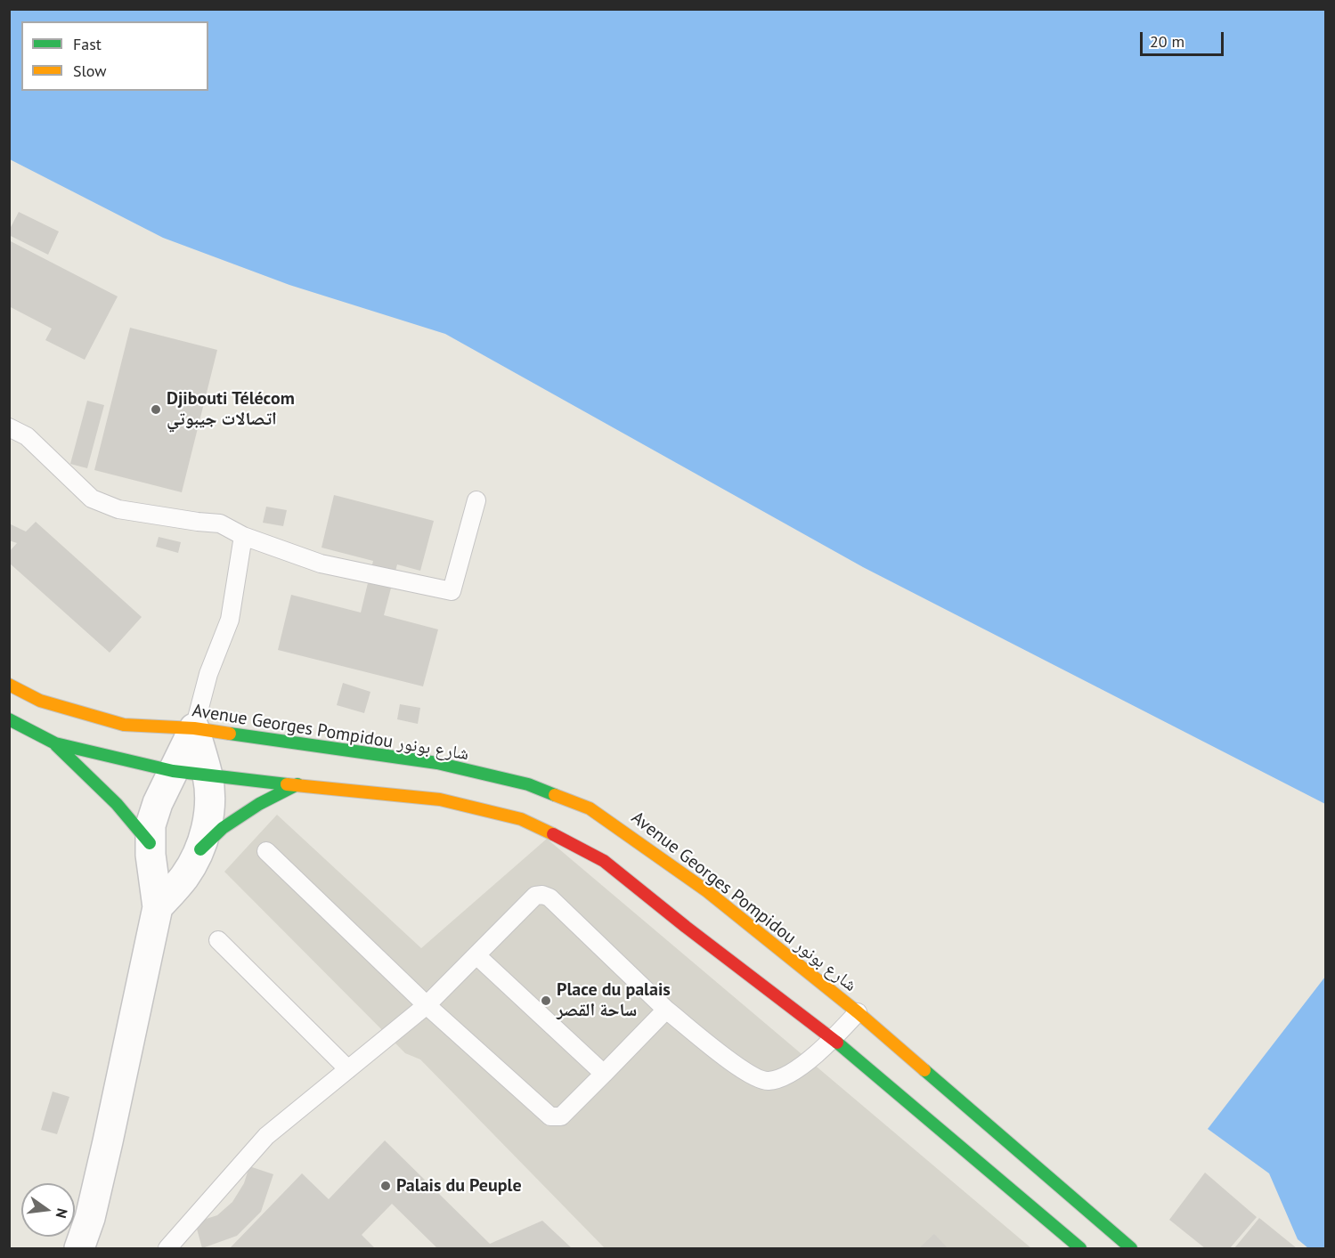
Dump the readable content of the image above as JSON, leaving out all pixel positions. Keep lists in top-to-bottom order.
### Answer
{
  "streets": {
    "main road": ["Avenue Georges Pompidou شارع بونور"]
  },
  "places": ["Djibouti Télécom اتصالات جيبوتي", "Place du palais ساحة القصر", "Palais du Peuple"],
  "legend": ["Fast", "Slow"],
  "scale_bar": "20 m",
  "north": "right"
}
